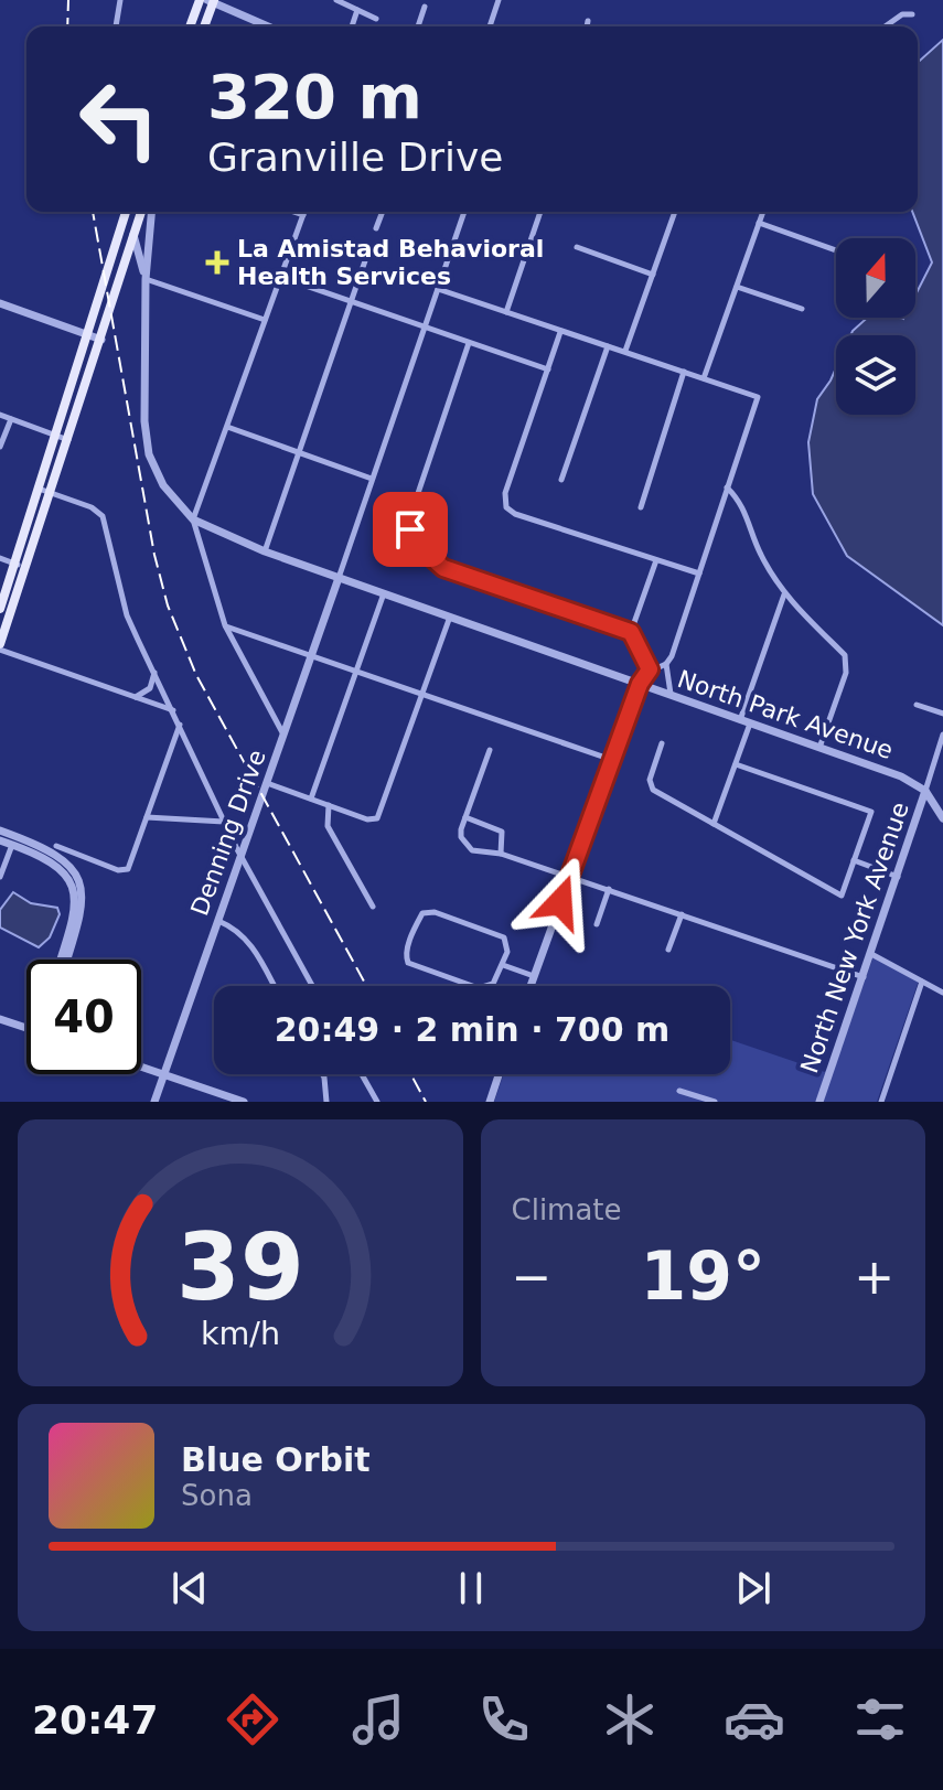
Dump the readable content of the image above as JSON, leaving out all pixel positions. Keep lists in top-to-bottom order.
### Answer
{
  "streets": {
    "street": ["North Park Avenue", "Denning Drive", "North New York Avenue"]
  },
  "crossings": [
    ["North Park Avenue", "Denning Drive"],
    ["North Park Avenue", "North New York Avenue"]
  ],
  "places": {
    "health": ["La Amistad Behavioral Health Services"]
  },
  "north": "top",
  "page": {
    "turn": ["320 m", "Granville Drive"],
    "limit": "40",
    "trip": "20:49 · 2 min · 700 m",
    "tile": "Climate",
    "heat": ["−", "19°", "+"],
    "song": ["Blue Orbit", "Sona"],
    "tabs": "20:47",
    "gauge": ["39", "km/h"]
  }
}
